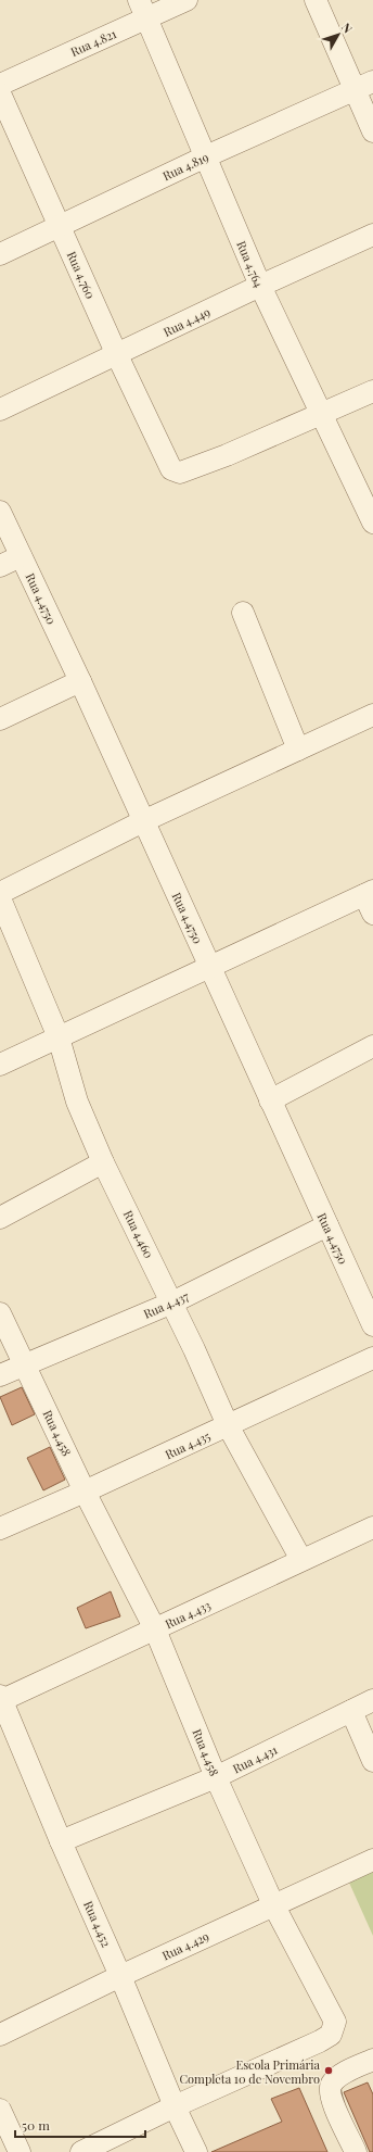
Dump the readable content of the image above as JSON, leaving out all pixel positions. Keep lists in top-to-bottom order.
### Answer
{
  "streets": {
    "street": [
      "Rua 4.821",
      "Rua 4.819",
      "Rua 4.764",
      "Rua 4.760",
      "Rua 4.449",
      "Rua 4.4750",
      "Rua 4.460",
      "Rua 4.437",
      "Rua 4.458",
      "Rua 4.435",
      "Rua 4.433",
      "Rua 4.431",
      "Rua 4.452",
      "Rua 4.429"
    ]
  },
  "crossings": [
    ["Rua 4.821", "Rua 4.764"],
    ["Rua 4.819", "Rua 4.764"],
    ["Rua 4.819", "Rua 4.760"],
    ["Rua 4.764", "Rua 4.760"],
    ["Rua 4.764", "Rua 4.449"],
    ["Rua 4.760", "Rua 4.449"],
    ["Rua 4.4750", "Rua 4.437"],
    ["Rua 4.460", "Rua 4.437"],
    ["Rua 4.460", "Rua 4.435"],
    ["Rua 4.460", "Rua 4.433"],
    ["Rua 4.437", "Rua 4.458"],
    ["Rua 4.458", "Rua 4.435"],
    ["Rua 4.458", "Rua 4.433"],
    ["Rua 4.458", "Rua 4.431"],
    ["Rua 4.458", "Rua 4.452"],
    ["Rua 4.458", "Rua 4.429"],
    ["Rua 4.433", "Rua 4.452"],
    ["Rua 4.431", "Rua 4.452"],
    ["Rua 4.452", "Rua 4.429"]
  ],
  "places": ["Escola Primária Completa 10 de Novembro"],
  "scale_bar": "50 m",
  "north": "top right"
}
